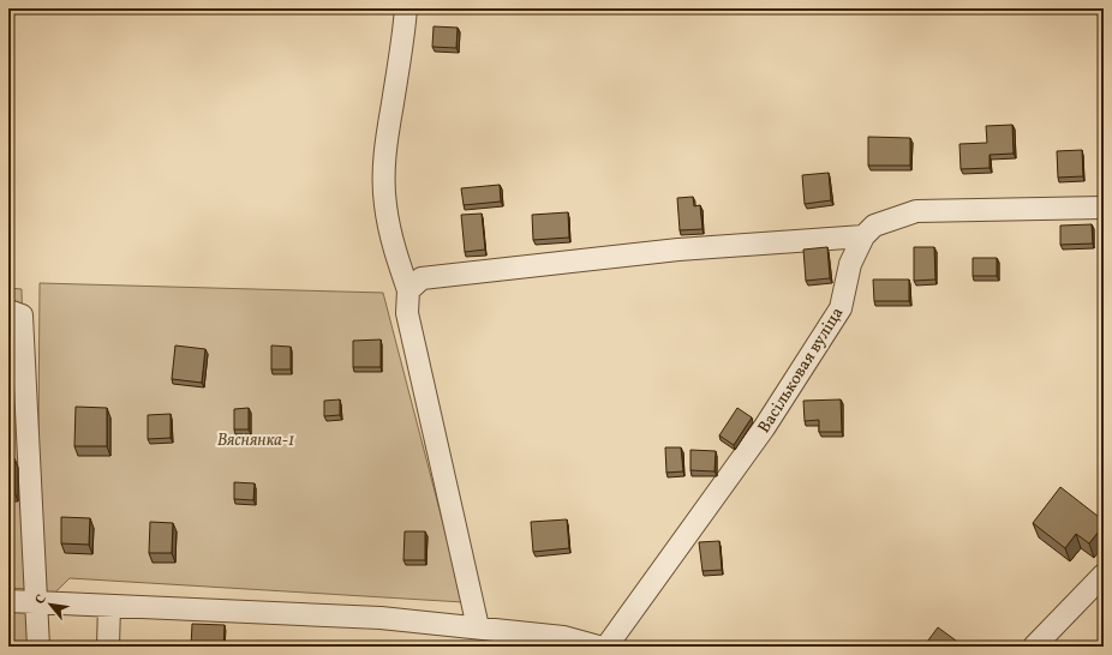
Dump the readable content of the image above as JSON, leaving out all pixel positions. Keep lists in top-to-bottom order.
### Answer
{
  "streets": {
    "street": ["Васільковая вуліца"]
  },
  "parks": ["Вяснянка-1"],
  "north": "top left"
}
